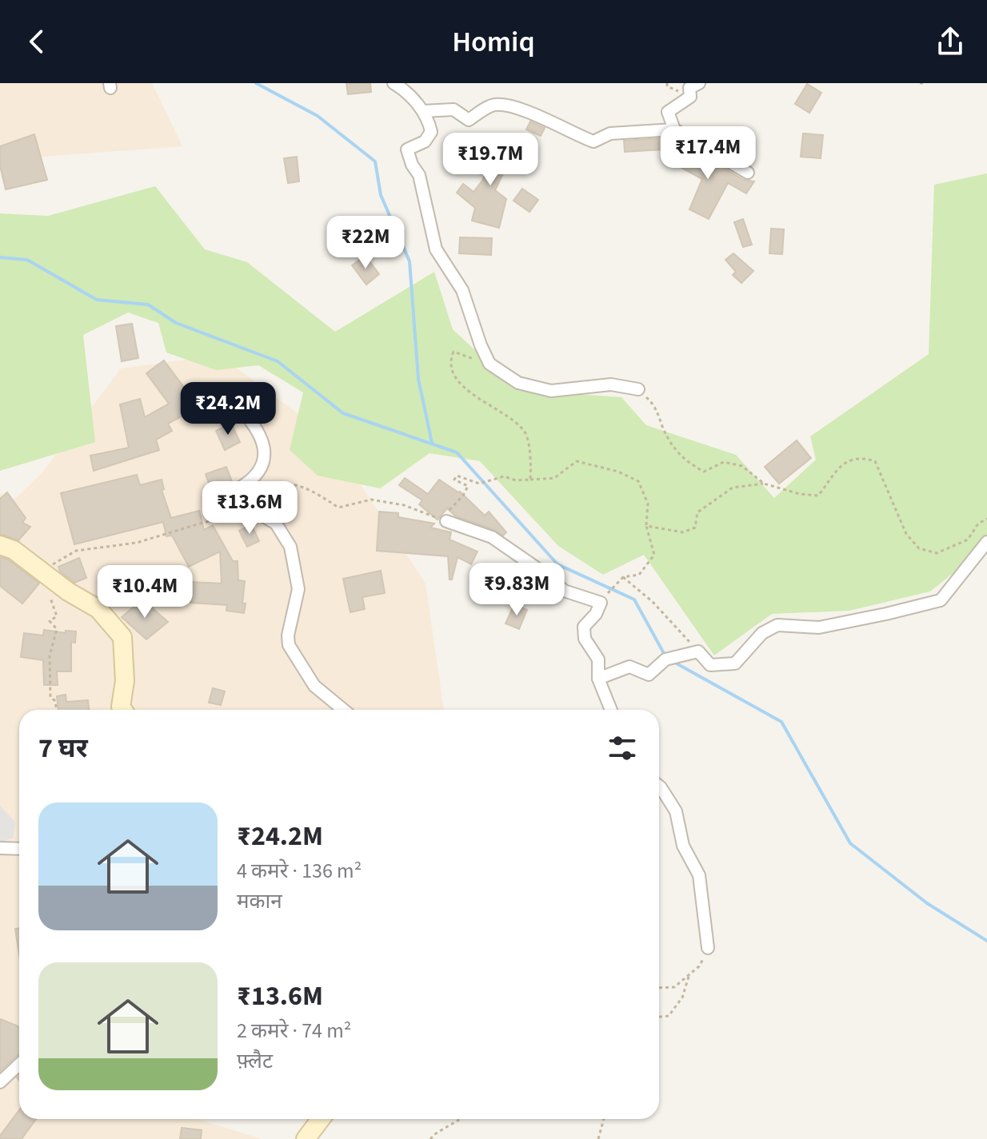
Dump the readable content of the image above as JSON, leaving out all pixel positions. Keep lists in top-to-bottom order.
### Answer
{
  "page": {
    "header": "Homiq",
    "price": [
      "₹17.4M",
      "₹19.7M",
      "₹22M",
      "₹24.2M",
      "₹13.6M",
      "₹9.83M",
      "₹10.4M"
    ],
    "heading": "7 घर",
    "list": [
      {
        "name": "₹24.2M",
        "note": "4 कमरे · 136 m² · मकान"
      },
      {
        "name": "₹13.6M",
        "note": "2 कमरे · 74 m² · फ़्लैट"
      }
    ]
  }
}
